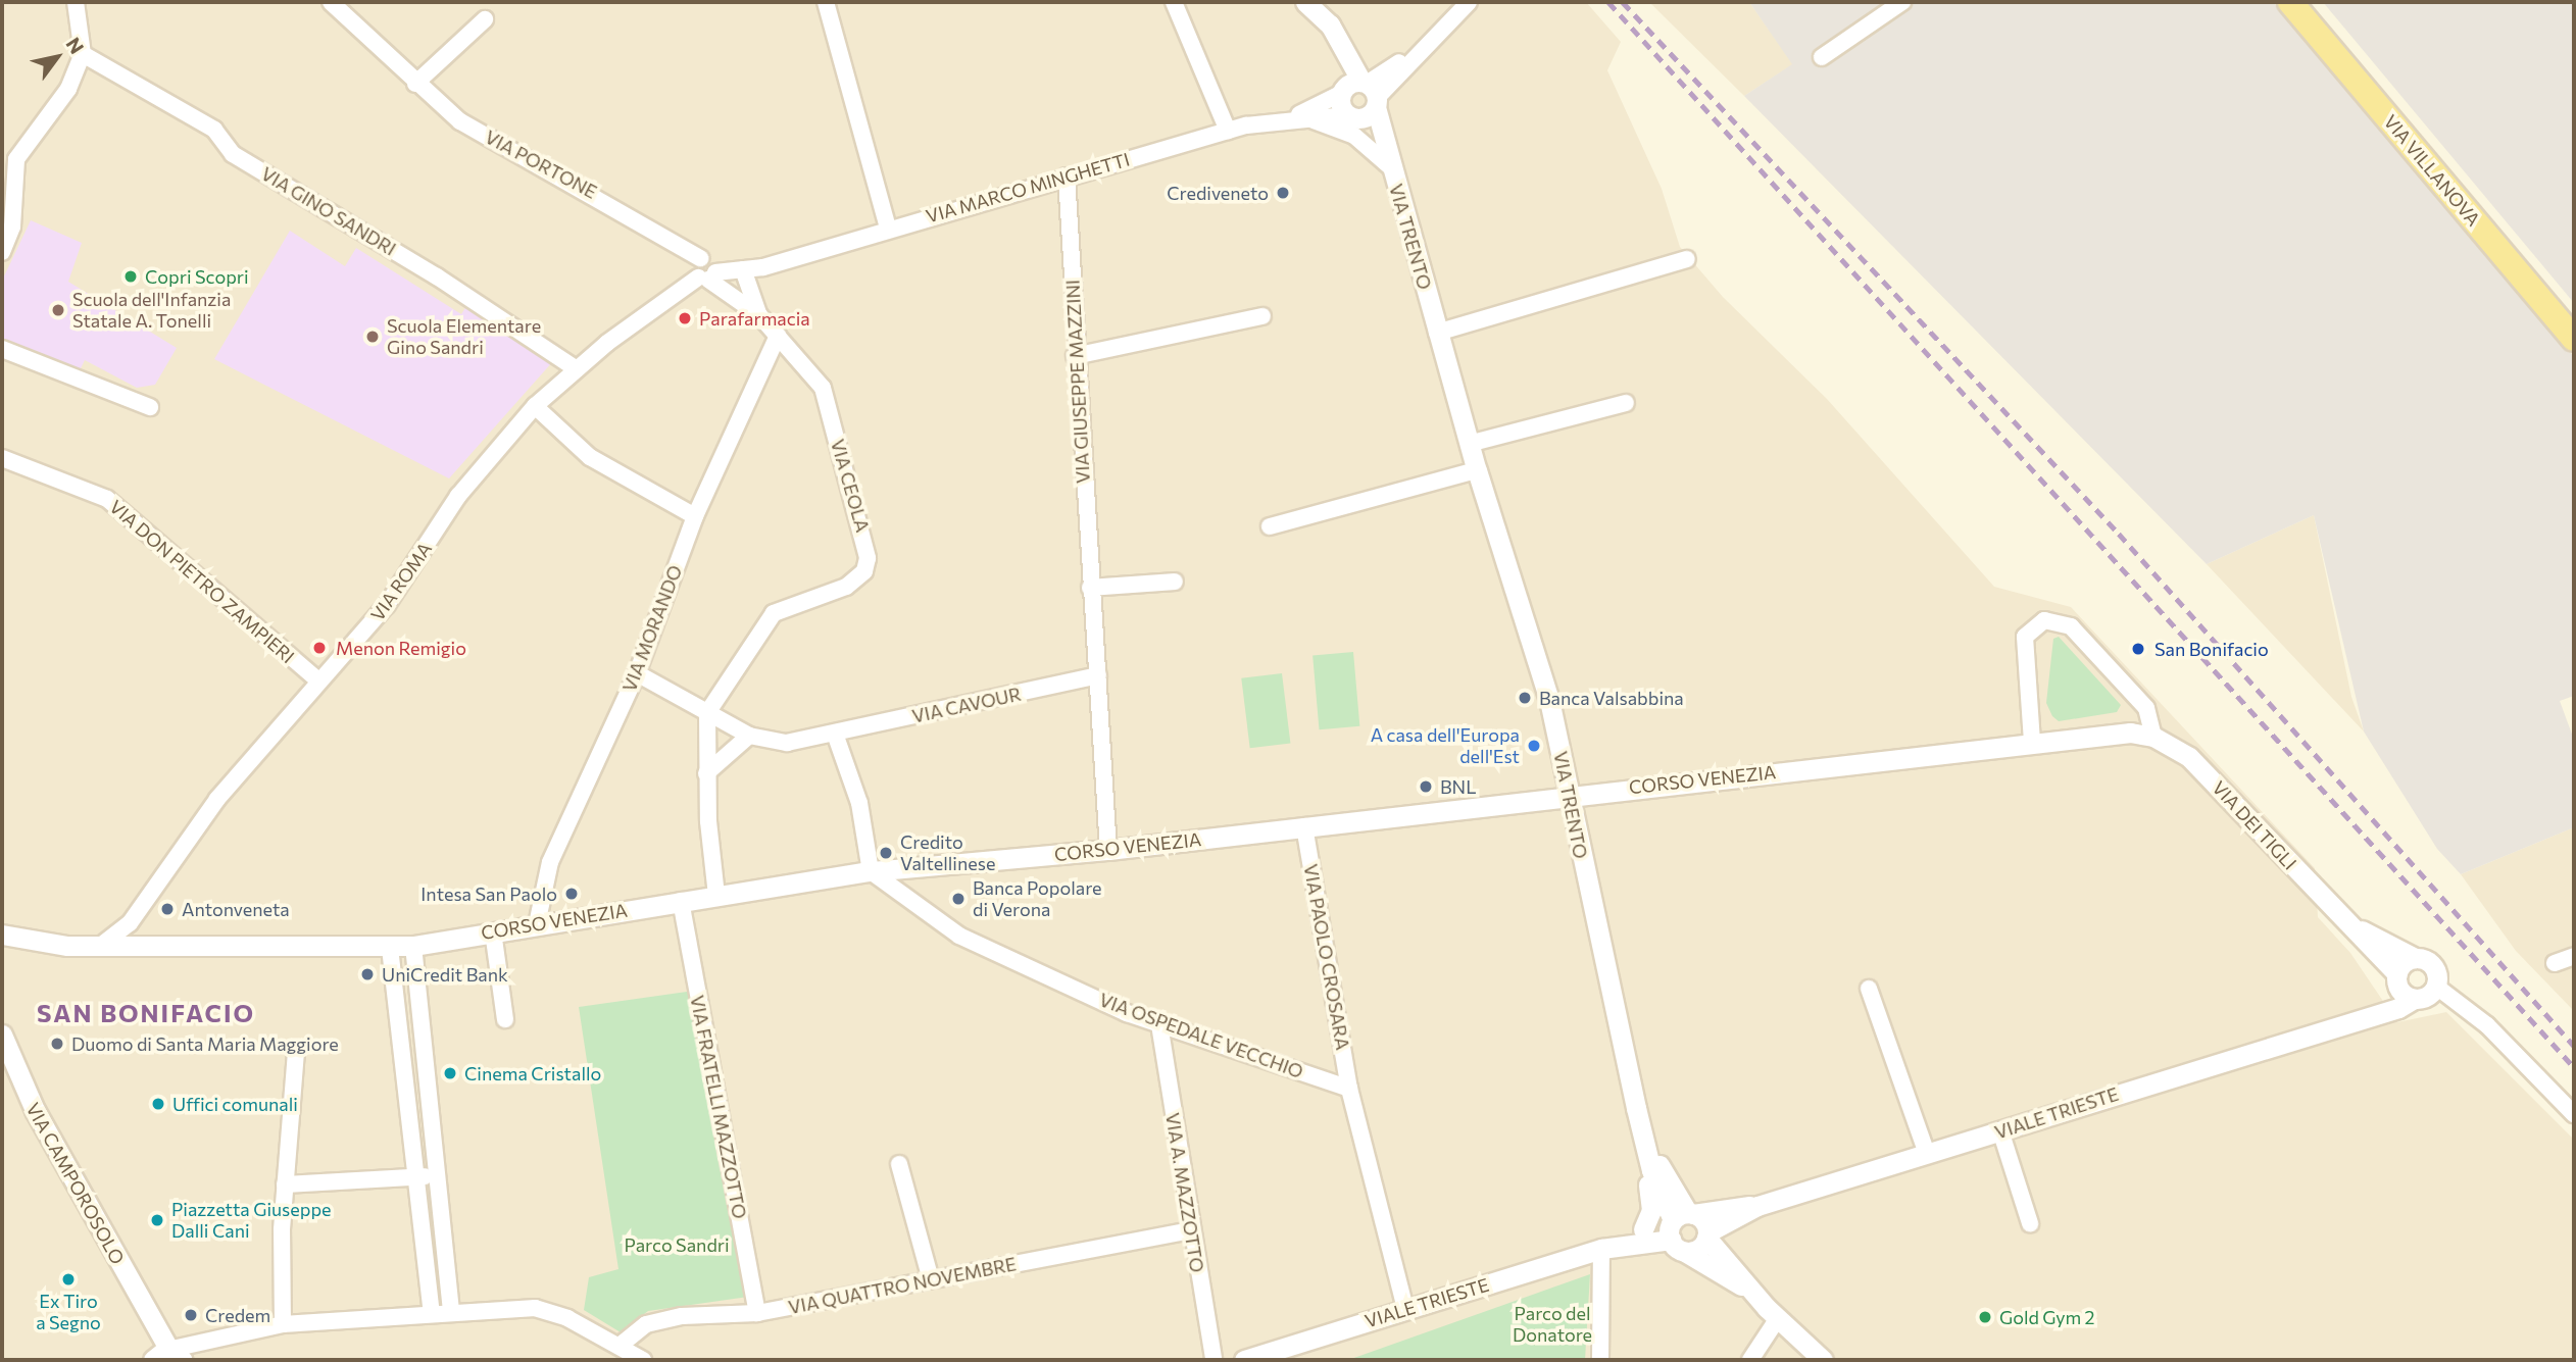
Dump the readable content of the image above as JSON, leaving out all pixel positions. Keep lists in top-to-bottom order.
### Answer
{
  "streets": {
    "main road": ["VIA VILLANOVA"],
    "street": [
      "VIA PORTONE",
      "VIA MARCO MINGHETTI",
      "VIA GINO SANDRI",
      "VIA TRENTO",
      "VIA GIUSEPPE MAZZINI",
      "VIA CEOLA",
      "VIA DON PIETRO ZAMPIERI",
      "VIA ROMA",
      "VIA MORANDO",
      "VIA CAVOUR",
      "CORSO VENEZIA",
      "VIA DEI TIGLI",
      "VIA PAOLO CROSARA",
      "VIA OSPEDALE VECCHIO",
      "VIA FRATELLI MAZZOTTO",
      "VIALE TRIESTE",
      "VIA CAMPOROSOLO",
      "VIA A. MAZZOTTO",
      "VIA QUATTRO NOVEMBRE"
    ]
  },
  "crossings": [
    ["VIA PORTONE", "VIA CEOLA"],
    ["VIA PORTONE", "VIA ROMA"],
    ["VIA MARCO MINGHETTI", "VIA TRENTO"],
    ["VIA MARCO MINGHETTI", "VIA GIUSEPPE MAZZINI"],
    ["VIA GINO SANDRI", "VIA ROMA"],
    ["VIA TRENTO", "CORSO VENEZIA"],
    ["VIA TRENTO", "VIALE TRIESTE"],
    ["VIA GIUSEPPE MAZZINI", "VIA CAVOUR"],
    ["VIA GIUSEPPE MAZZINI", "CORSO VENEZIA"],
    ["VIA CEOLA", "VIA ROMA"],
    ["VIA CEOLA", "VIA MORANDO"],
    ["VIA CEOLA", "VIA CAVOUR"],
    ["VIA DON PIETRO ZAMPIERI", "VIA ROMA"],
    ["VIA ROMA", "CORSO VENEZIA"],
    ["VIA MORANDO", "VIA CAVOUR"],
    ["VIA MORANDO", "CORSO VENEZIA"],
    ["CORSO VENEZIA", "VIA DEI TIGLI"],
    ["CORSO VENEZIA", "VIA PAOLO CROSARA"],
    ["CORSO VENEZIA", "VIA OSPEDALE VECCHIO"],
    ["CORSO VENEZIA", "VIA FRATELLI MAZZOTTO"],
    ["VIA DEI TIGLI", "VIALE TRIESTE"],
    ["VIA PAOLO CROSARA", "VIA OSPEDALE VECCHIO"],
    ["VIA PAOLO CROSARA", "VIALE TRIESTE"],
    ["VIA OSPEDALE VECCHIO", "VIA A. MAZZOTTO"],
    ["VIA FRATELLI MAZZOTTO", "VIA QUATTRO NOVEMBRE"],
    ["VIA A. MAZZOTTO", "VIA QUATTRO NOVEMBRE"]
  ],
  "districts": ["SAN BONIFACIO"],
  "parks": ["Parco Sandri", "Parco del Donatore"],
  "places": [
    "Crediveneto",
    "Copri Scopri",
    "Scuola dell'Infanzia Statale A. Tonelli",
    "Parafarmacia",
    "Scuola Elementare Gino Sandri",
    "Menon Remigio",
    "San Bonifacio",
    "Banca Valsabbina",
    "A casa dell'Europa dell'Est",
    "BNL",
    "Credito Valtellinese",
    "Intesa San Paolo",
    "Banca Popolare di Verona",
    "Antonveneta",
    "UniCredit Bank",
    "Duomo di Santa Maria Maggiore",
    "Cinema Cristallo",
    "Uffici comunali",
    "Piazzetta Giuseppe Dalli Cani",
    "Ex Tiro a Segno",
    "Credem",
    "Gold Gym 2"
  ],
  "north": "top right"
}
